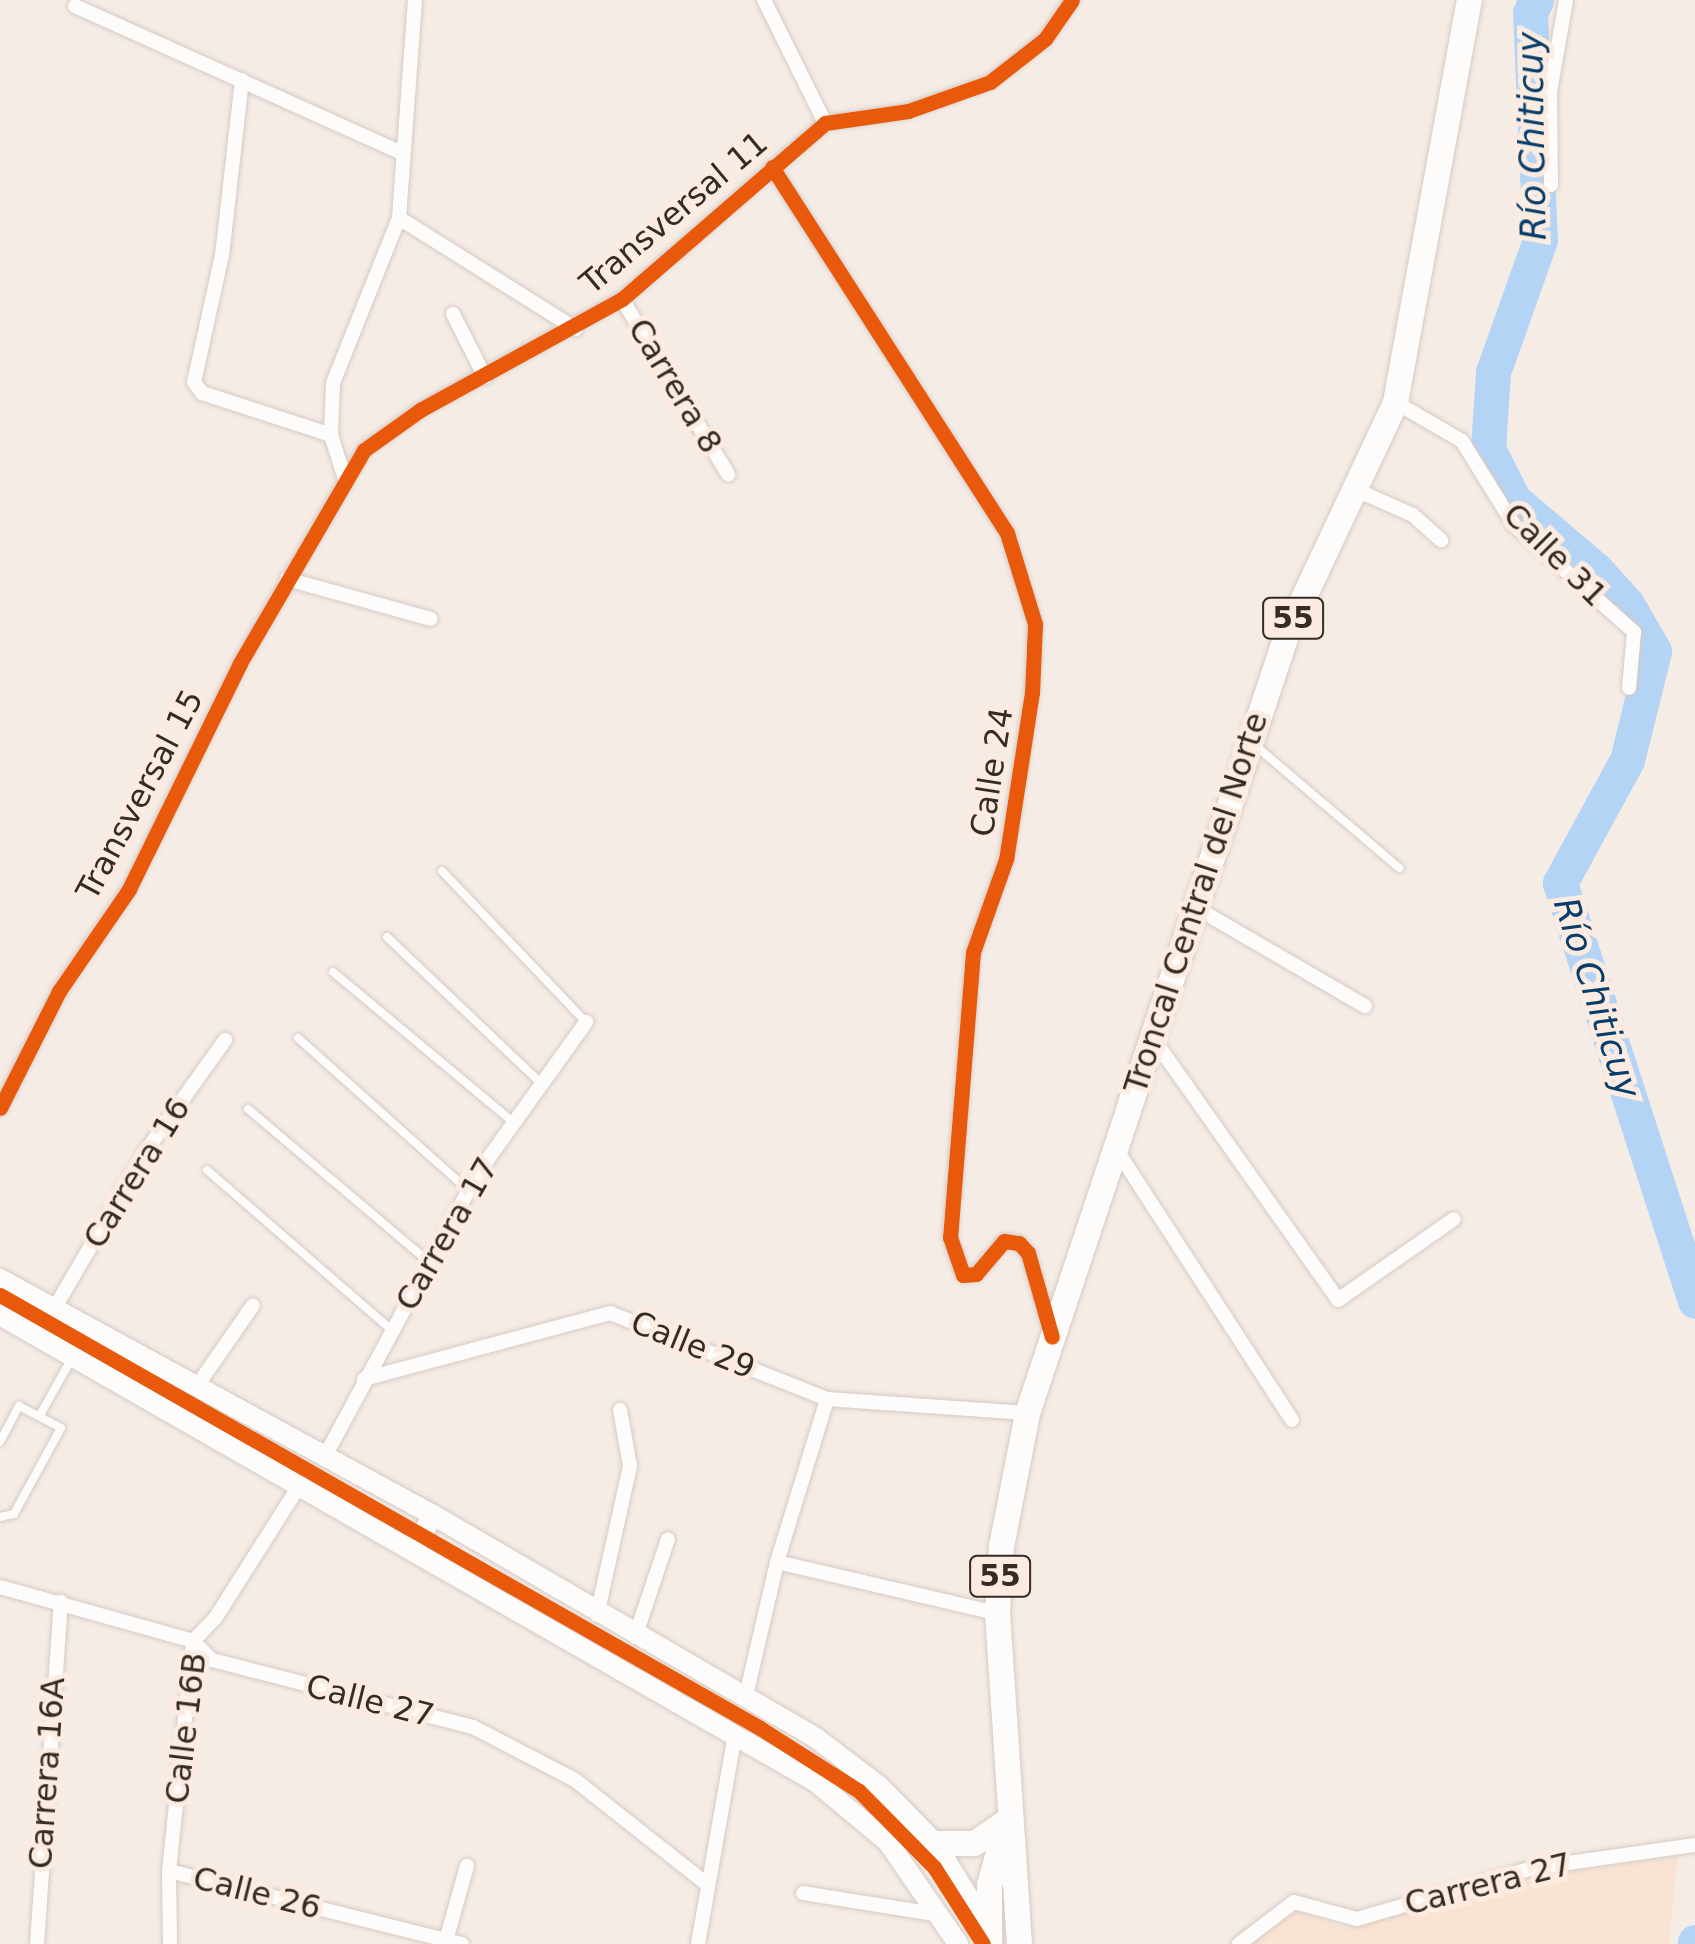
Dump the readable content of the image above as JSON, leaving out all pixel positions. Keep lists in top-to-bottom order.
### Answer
{
  "streets": {
    "highway": ["55", "Troncal Central del Norte"],
    "street": [
      "Transversal 11",
      "Carrera 8",
      "Calle 31",
      "Calle 24",
      "Transversal 15",
      "Carrera 16",
      "Carrera 17",
      "Calle 29",
      "Calle 27",
      "Calle 16B",
      "Carrera 16A",
      "Carrera 27",
      "Calle 26"
    ]
  },
  "crossings": [
    ["Transversal 11", "Carrera 8"],
    ["Transversal 11", "Calle 24"],
    ["Transversal 11", "Transversal 15"],
    ["Calle 31", "Troncal Central del Norte"],
    ["55", "Troncal Central del Norte"],
    ["Calle 24", "Troncal Central del Norte"],
    ["Troncal Central del Norte", "Calle 29"],
    ["Carrera 17", "Calle 29"],
    ["Calle 27", "Calle 16B"],
    ["Calle 27", "Carrera 16A"],
    ["Calle 16B", "Calle 26"]
  ],
  "water": ["Río Chiticuy"]
}
